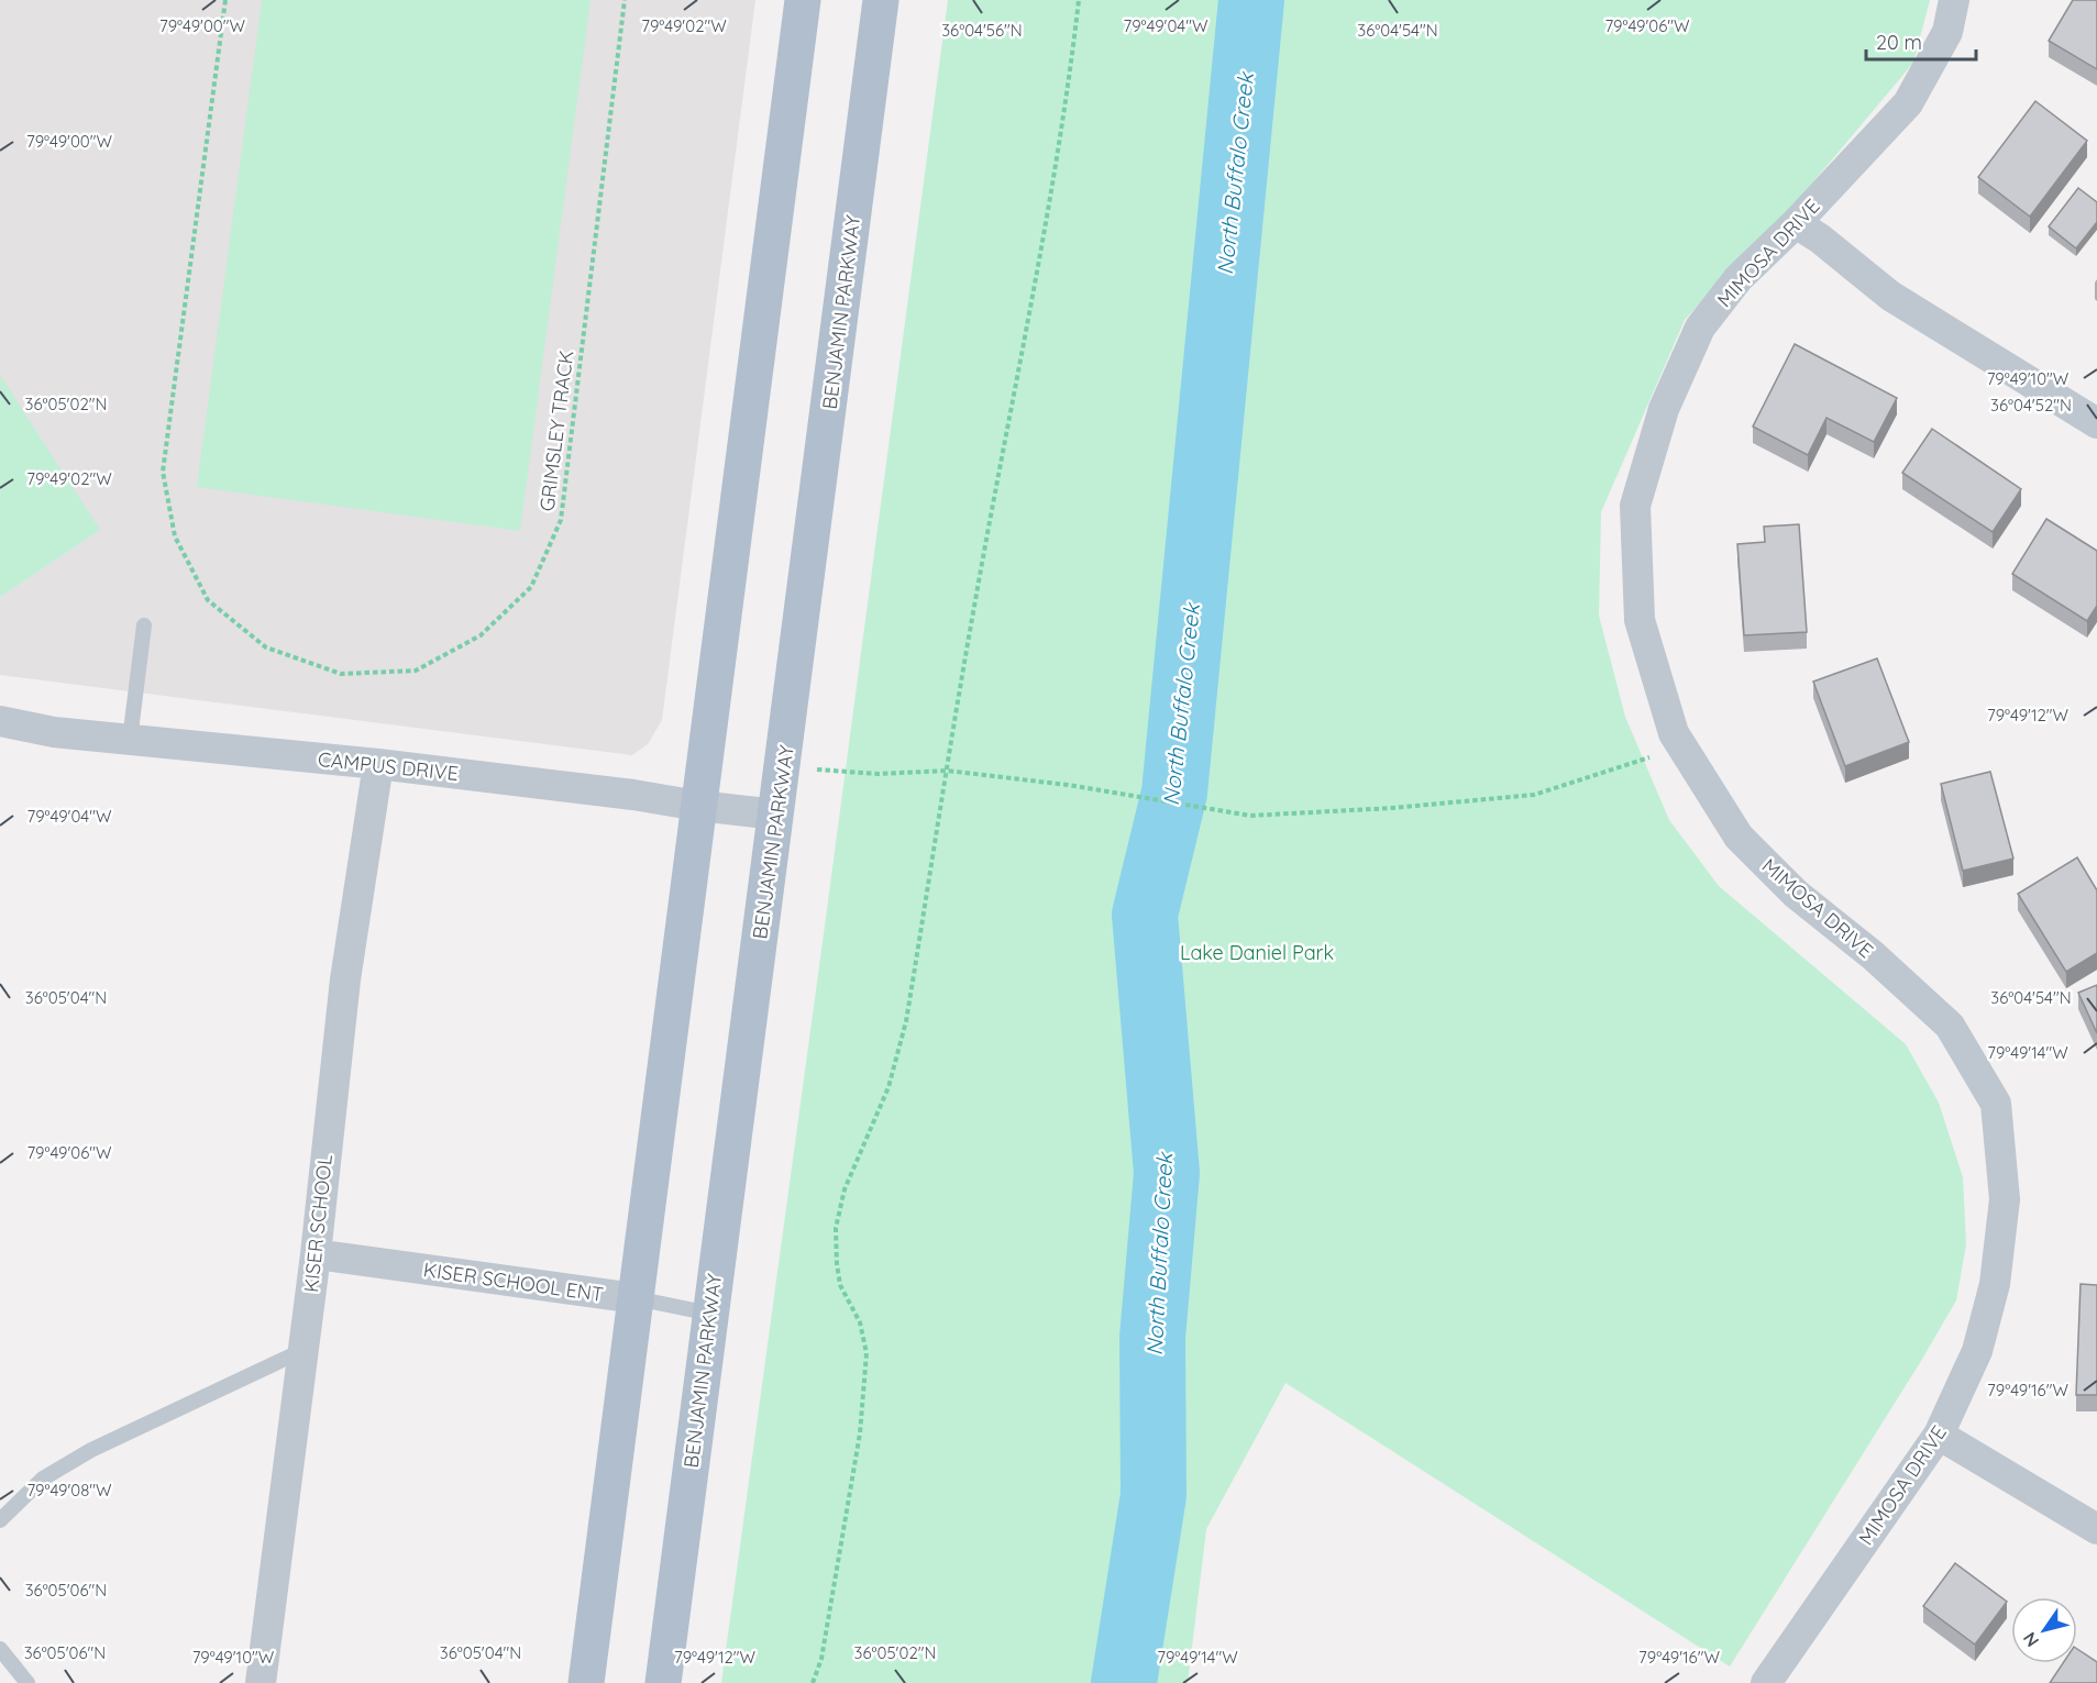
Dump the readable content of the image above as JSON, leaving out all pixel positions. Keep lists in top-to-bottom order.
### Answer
{
  "streets": {
    "main road": ["BENJAMIN PARKWAY"],
    "street": [
      "MIMOSA DRIVE",
      "CAMPUS DRIVE",
      "KISER SCHOOL",
      "KISER SCHOOL ENT"
    ],
    "path": ["GRIMSLEY TRACK"]
  },
  "crossings": [
    ["BENJAMIN PARKWAY", "CAMPUS DRIVE"],
    ["BENJAMIN PARKWAY", "KISER SCHOOL ENT"],
    ["CAMPUS DRIVE", "KISER SCHOOL"],
    ["KISER SCHOOL", "KISER SCHOOL ENT"]
  ],
  "water": ["North Buffalo Creek"],
  "parks": ["Lake Daniel Park"],
  "scale_bar": "20 m",
  "north": "bottom left",
  "coordinates": [
    "79°49'02\"W",
    "79°49'00\"W",
    "79°49'04\"W",
    "79°49'06\"W",
    "36°04'56\"N",
    "36°04'54\"N",
    "79°49'10\"W",
    "36°05'02\"N",
    "36°04'52\"N",
    "79°49'12\"W",
    "36°05'04\"N",
    "79°49'14\"W",
    "79°49'16\"W",
    "79°49'08\"W",
    "36°05'06\"N"
  ]
}
